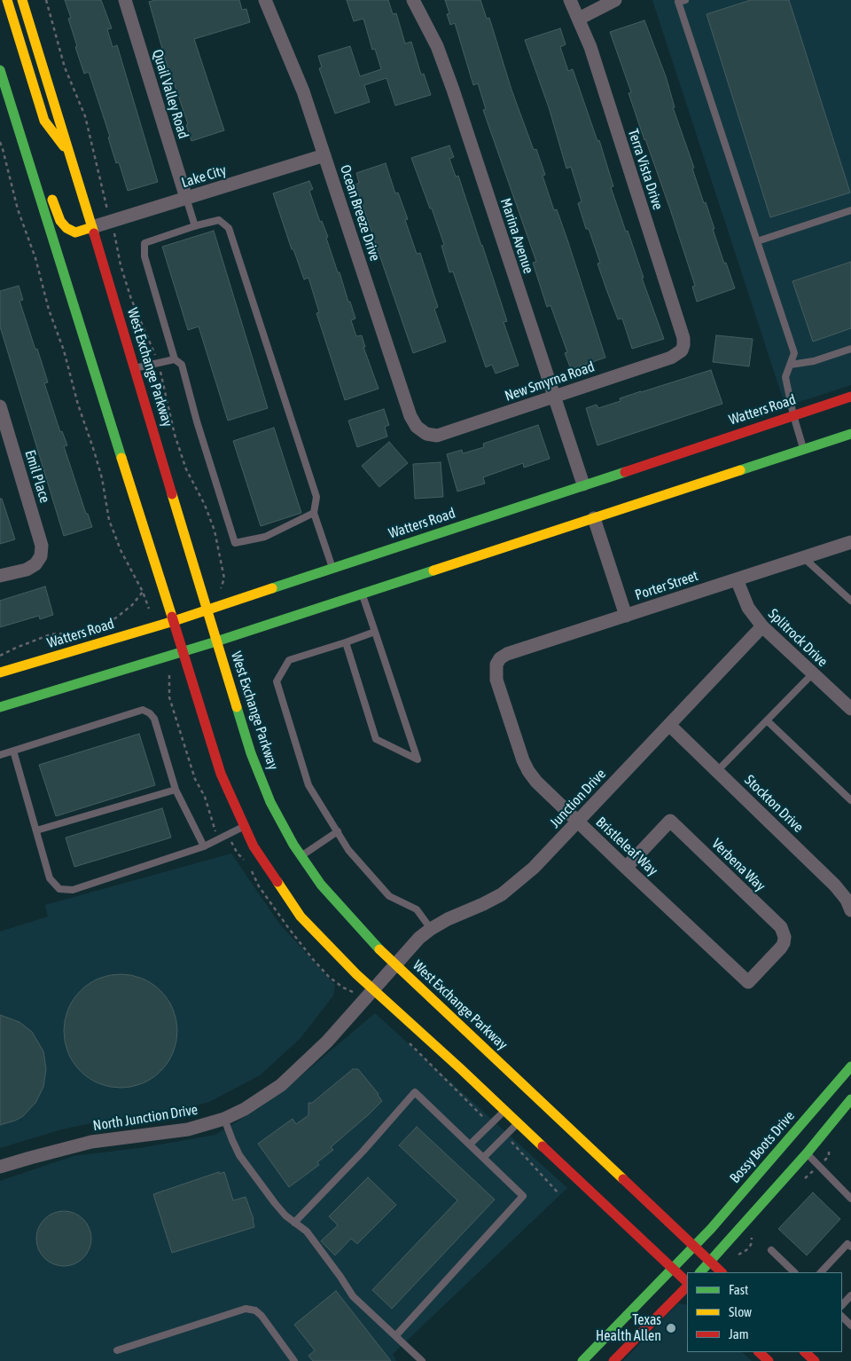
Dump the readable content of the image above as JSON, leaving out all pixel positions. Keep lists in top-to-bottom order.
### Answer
{
  "streets": {
    "main road": ["West Exchange Parkway", "Watters Road", "Bossy Boots Drive"],
    "street": [
      "Quail Valley Road",
      "Terra Vista Drive",
      "Lake City",
      "Ocean Breeze Drive",
      "Marina Avenue",
      "New Smyrna Road",
      "Emil Place",
      "Porter Street",
      "Splitrock Drive",
      "Junction Drive",
      "Stockton Drive",
      "Bristleleaf Way",
      "Verbena Way",
      "North Junction Drive"
    ]
  },
  "crossings": [
    ["Quail Valley Road", "Lake City"],
    ["Terra Vista Drive", "New Smyrna Road"],
    ["Lake City", "Ocean Breeze Drive"],
    ["Lake City", "West Exchange Parkway"],
    ["Ocean Breeze Drive", "New Smyrna Road"],
    ["Marina Avenue", "New Smyrna Road"],
    ["Marina Avenue", "Watters Road"],
    ["West Exchange Parkway", "Watters Road"],
    ["West Exchange Parkway", "Junction Drive"],
    ["West Exchange Parkway", "North Junction Drive"],
    ["West Exchange Parkway", "Bossy Boots Drive"],
    ["Porter Street", "Splitrock Drive"],
    ["Porter Street", "Bristleleaf Way"],
    ["Splitrock Drive", "Junction Drive"],
    ["Junction Drive", "Stockton Drive"],
    ["Junction Drive", "Bristleleaf Way"],
    ["Junction Drive", "North Junction Drive"],
    ["Bristleleaf Way", "Verbena Way"]
  ],
  "places": ["Texas Health Allen"],
  "legend": ["Fast", "Slow", "Jam"]
}
